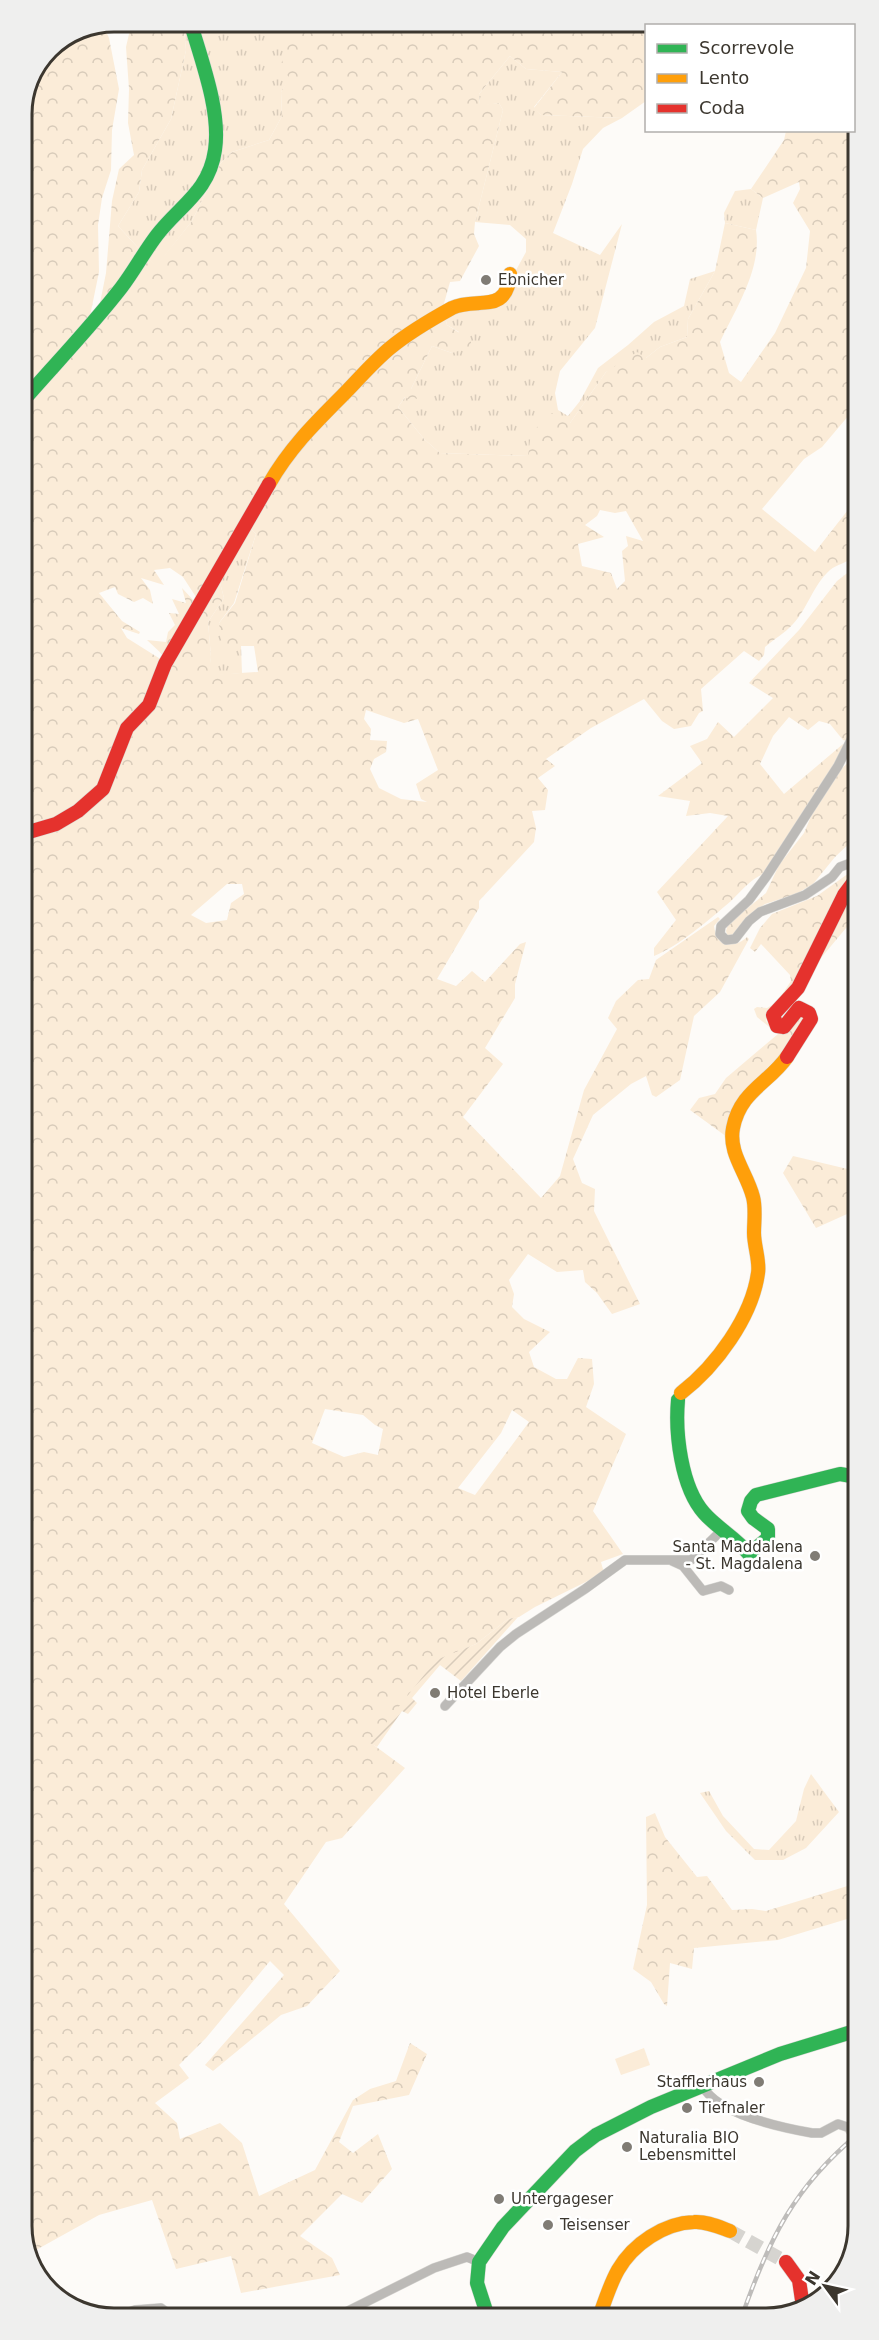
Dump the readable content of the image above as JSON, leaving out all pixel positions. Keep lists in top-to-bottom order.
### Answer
{
  "places": [
    "Ebnicher",
    "Santa Maddalena - St. Magdalena",
    "Hotel Eberle",
    "Stafflerhaus",
    "Tiefnaler",
    "Naturalia BIO Lebensmittel",
    "Untergageser",
    "Teisenser"
  ],
  "legend": ["Scorrevole", "Lento", "Coda"],
  "north": "top left"
}
